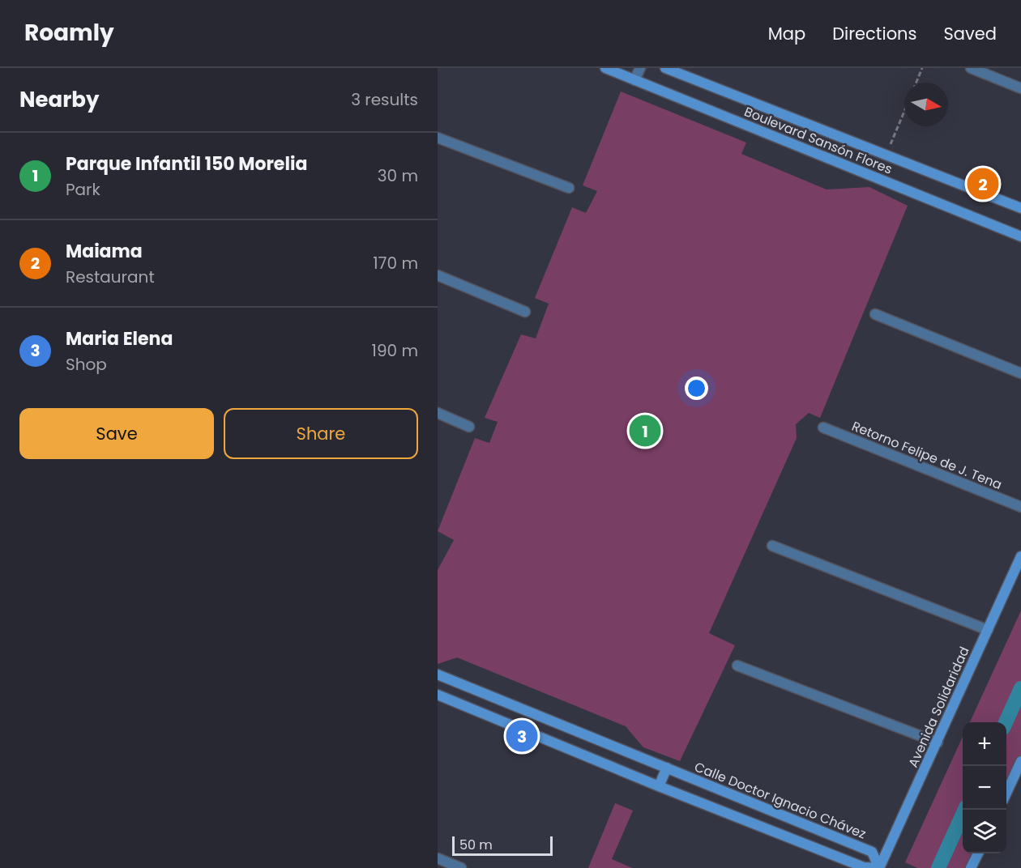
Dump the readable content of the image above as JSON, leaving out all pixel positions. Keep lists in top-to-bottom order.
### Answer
{
  "streets": {
    "street": [
      "Boulevard Sansón Flores",
      "Retorno Felipe de J. Tena",
      "Avenida Solidaridad",
      "Calle Doctor Ignacio Chávez"
    ]
  },
  "crossings": [
    ["Avenida Solidaridad", "Calle Doctor Ignacio Chávez"]
  ],
  "scale_bar": "50 m",
  "north": "right",
  "page": {
    "header": "Roamly",
    "nav": ["Map", "Directions", "Saved"],
    "heading": ["Nearby", "3 results"],
    "list": [
      {
        "mark": "1",
        "name": "Parque Infantil 150 Morelia",
        "note": "Park",
        "value": "30 m"
      },
      {
        "mark": "2",
        "name": "Maiama",
        "note": "Restaurant",
        "value": "170 m"
      },
      {
        "mark": "3",
        "name": "Maria Elena",
        "note": "Shop",
        "value": "190 m"
      }
    ],
    "pins": ["2", "1", "3"],
    "buttons": ["Save", "Share"],
    "map_buttons": ["+", "−"],
    "scale": "50 m"
  }
}
